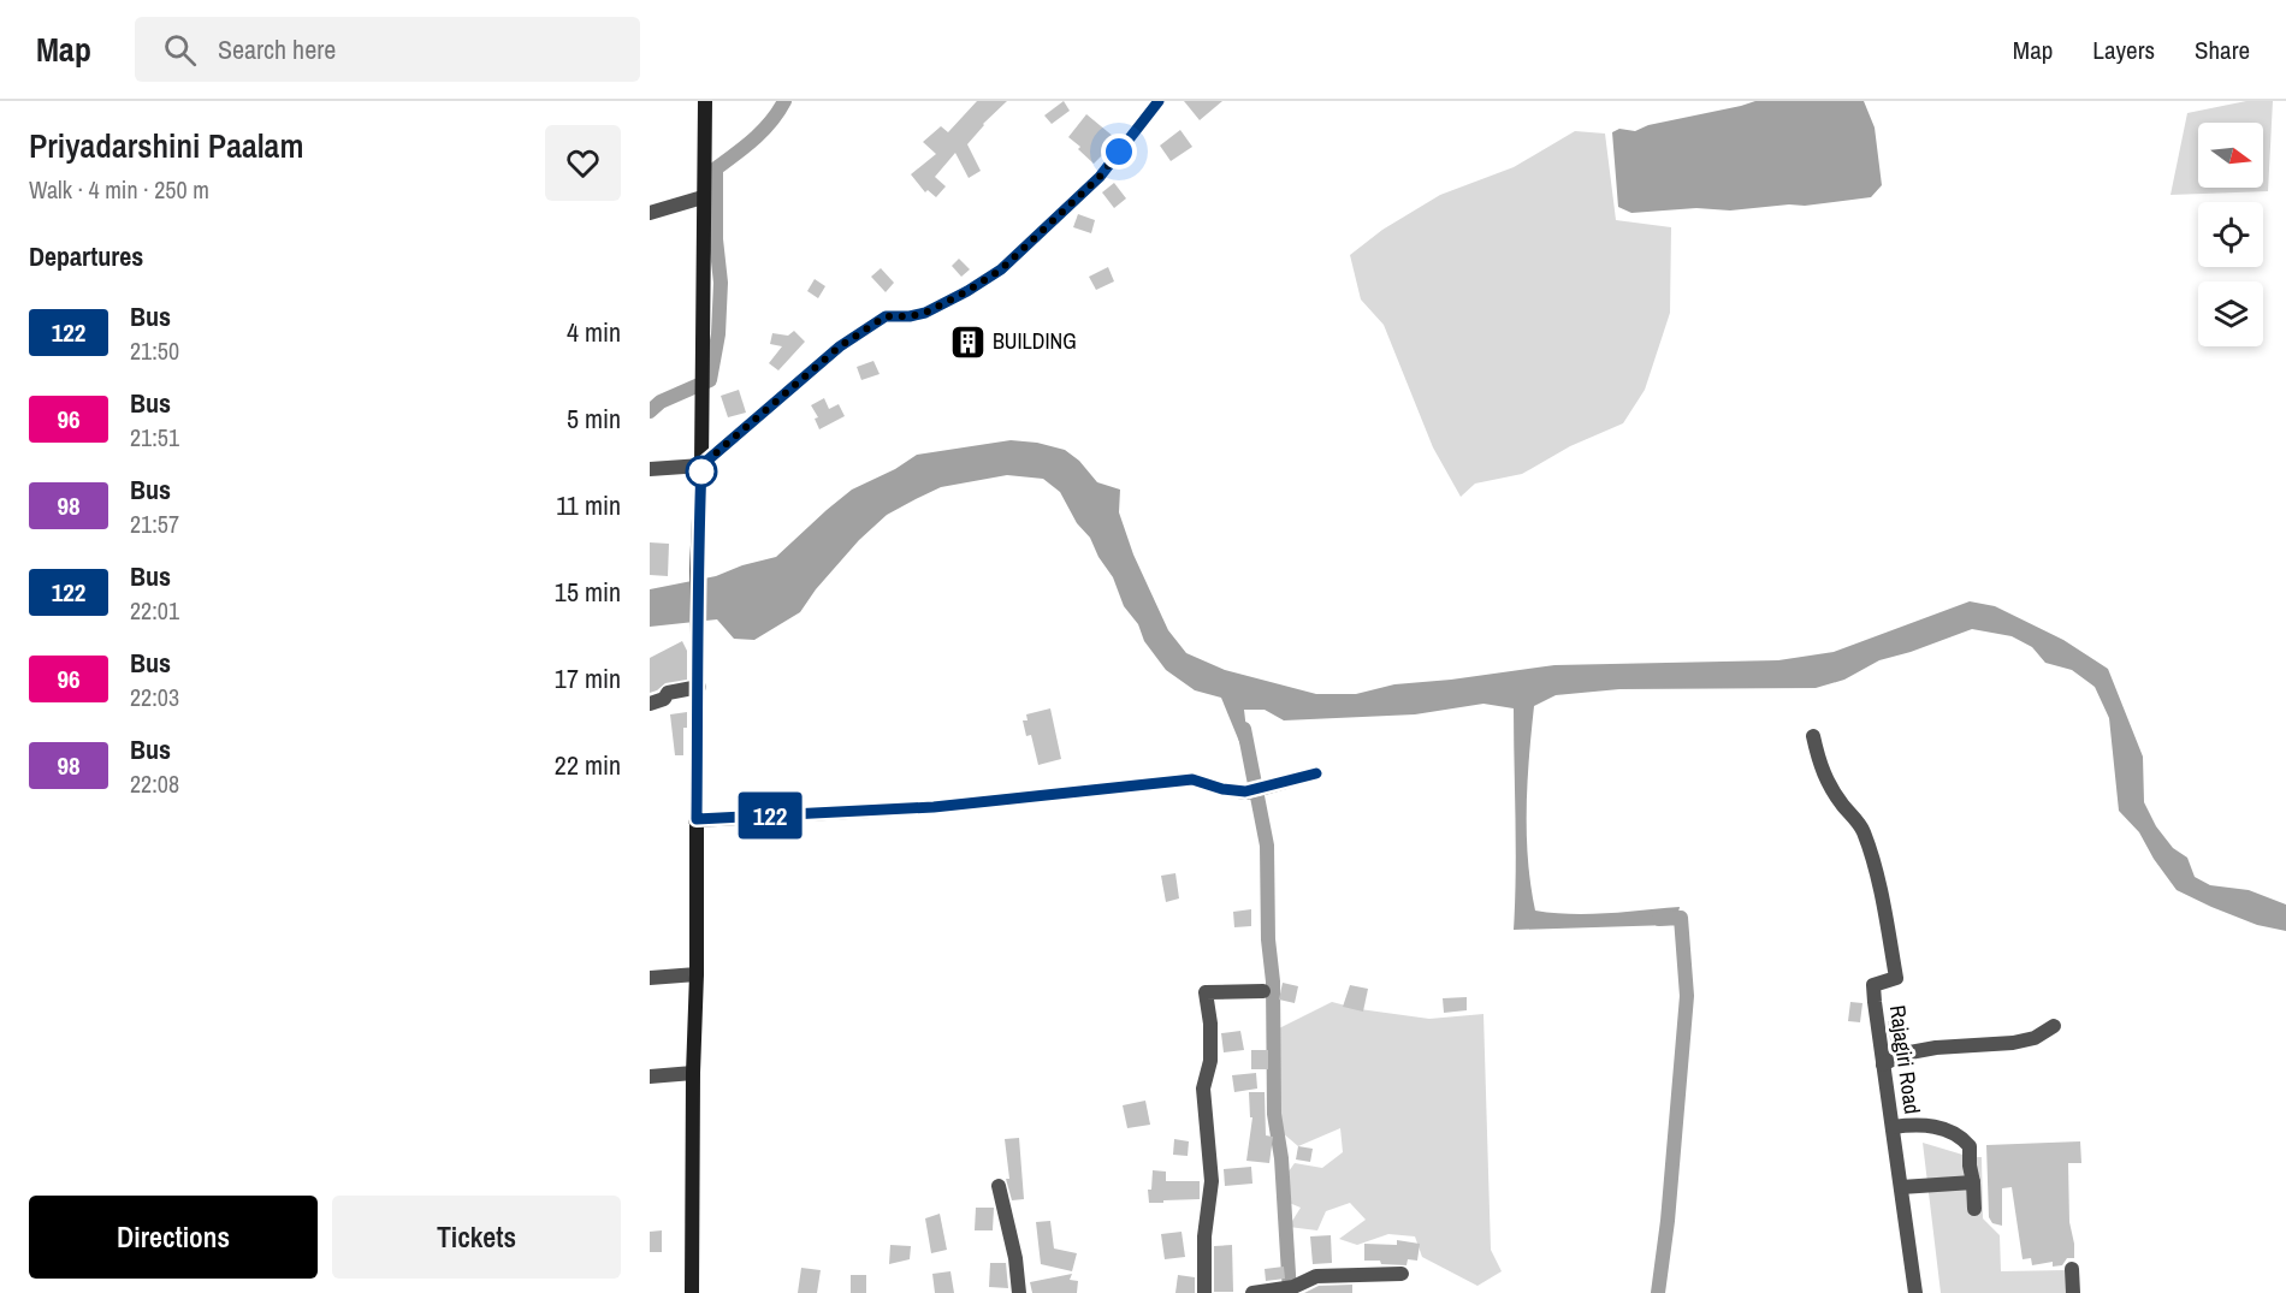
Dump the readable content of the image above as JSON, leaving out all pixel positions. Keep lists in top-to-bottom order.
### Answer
{
  "streets": {
    "street": ["Rajagiri Road"]
  },
  "places": {
    "building": ["BUILDING"]
  },
  "lines": ["bus line 122"],
  "north": "right",
  "page": {
    "header": "Map",
    "search": "Search here",
    "nav": ["Map", "Layers", "Share"],
    "heading": [
      ["Priyadarshini Paalam", "Walk · 4 min · 250 m"],
      "Departures"
    ],
    "on_map": "122",
    "list": [
      {
        "mark": "122",
        "name": "Bus",
        "note": "21:50",
        "value": "4 min"
      },
      {
        "mark": "96",
        "name": "Bus",
        "note": "21:51",
        "value": "5 min"
      },
      {
        "mark": "98",
        "name": "Bus",
        "note": "21:57",
        "value": "11 min"
      },
      {
        "mark": "122",
        "name": "Bus",
        "note": "22:01",
        "value": "15 min"
      },
      {
        "mark": "96",
        "name": "Bus",
        "note": "22:03",
        "value": "17 min"
      },
      {
        "mark": "98",
        "name": "Bus",
        "note": "22:08",
        "value": "22 min"
      }
    ],
    "buttons": ["Directions", "Tickets"]
  }
}
